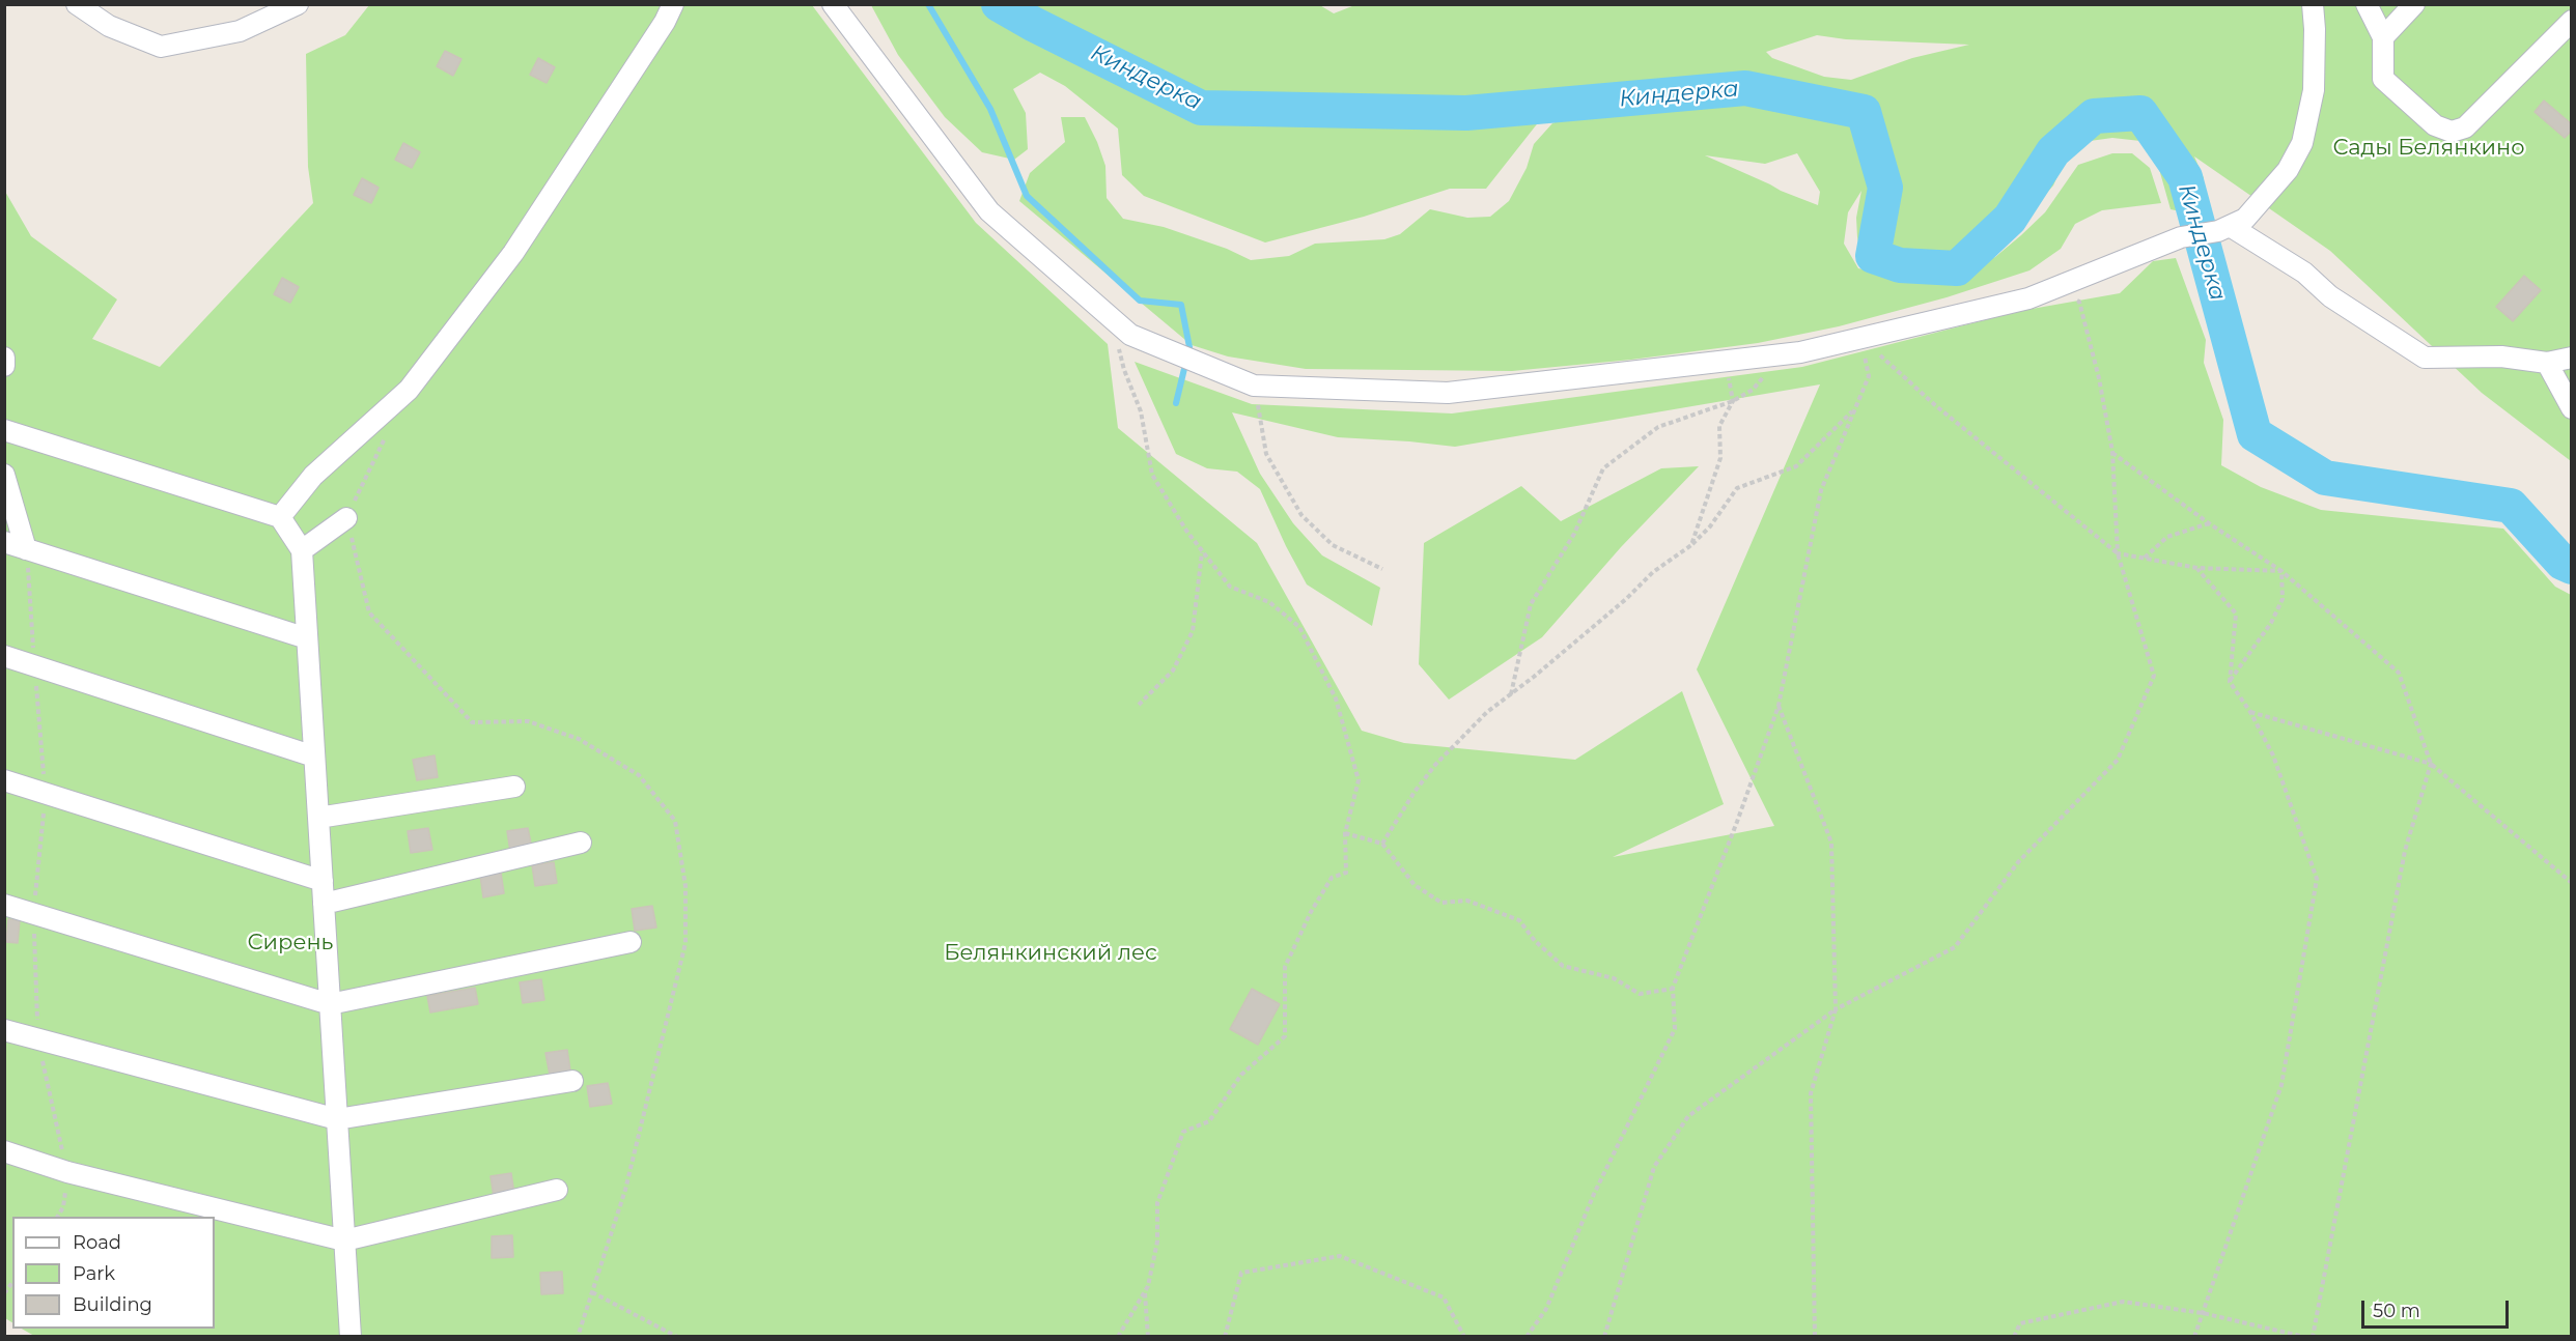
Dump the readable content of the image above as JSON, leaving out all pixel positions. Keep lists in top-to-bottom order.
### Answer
{
  "water": ["Киндерка"],
  "parks": ["Сады Белянкино", "Сирень", "Белянкинский лес"],
  "legend": ["Road", "Park", "Building"],
  "scale_bar": "50 m"
}
